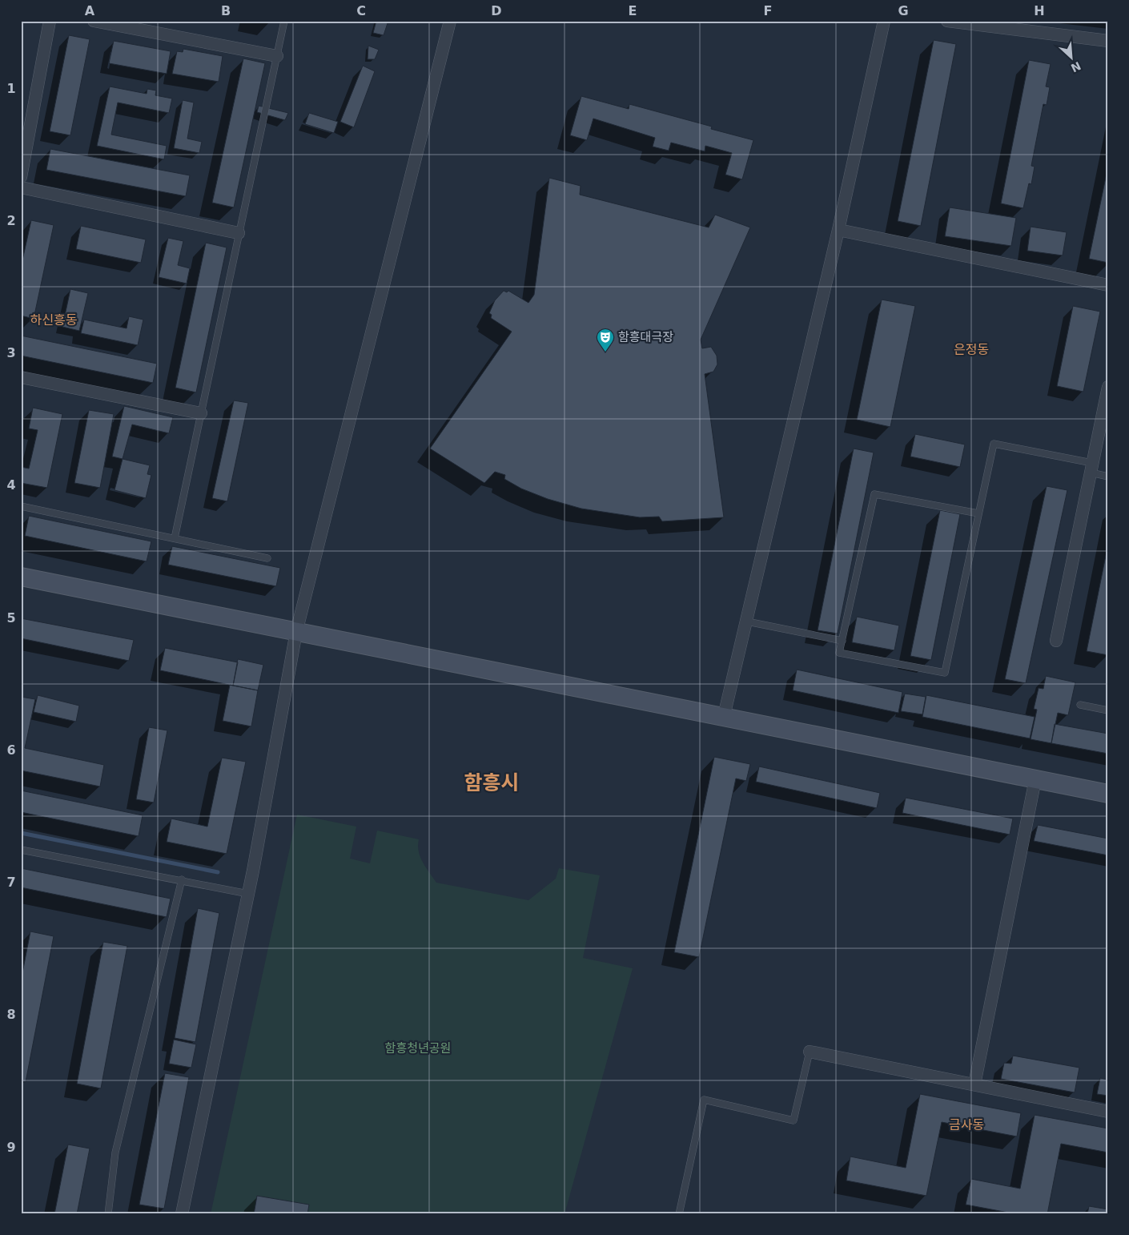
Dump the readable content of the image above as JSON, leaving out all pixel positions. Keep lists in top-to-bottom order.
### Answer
{
  "districts": [
    "하신흥동",
    "은정동",
    "함흥시",
    "금사동"
  ],
  "parks": ["함흥청년공원"],
  "places": {
    "theatre": ["함흥대극장"]
  },
  "north": "bottom right",
  "grid": {
    "columns": [
      "A",
      "B",
      "C",
      "D",
      "E",
      "F",
      "G",
      "H"
    ],
    "rows": [
      "1",
      "2",
      "3",
      "4",
      "5",
      "6",
      "7",
      "8",
      "9"
    ]
  }
}
